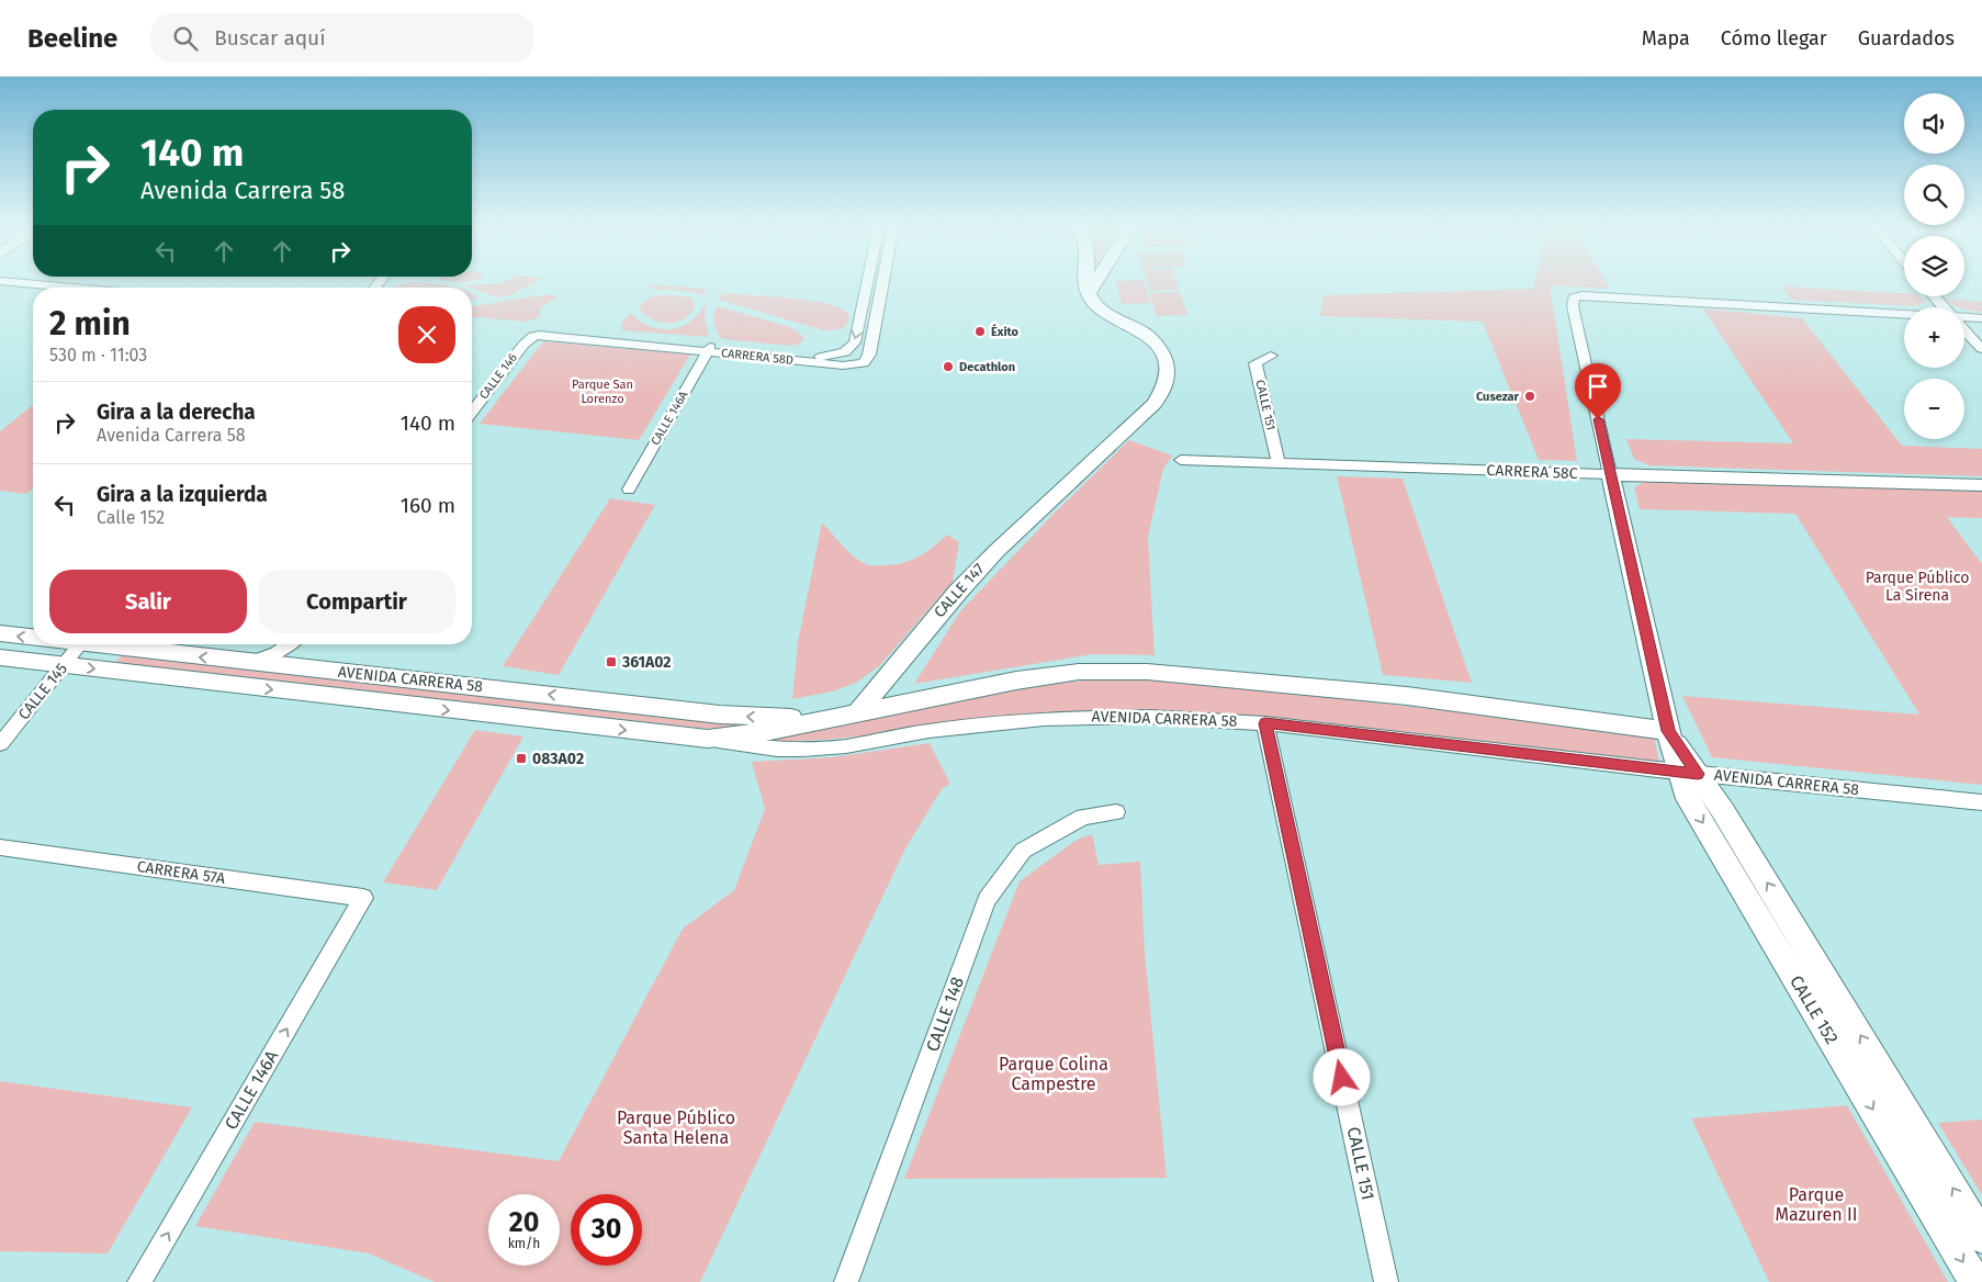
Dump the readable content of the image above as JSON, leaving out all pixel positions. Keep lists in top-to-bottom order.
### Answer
{
  "streets": {
    "main road": [
      "CARRERA 58C",
      "CALLE 147",
      "AVENIDA CARRERA 58",
      "CALLE 152"
    ],
    "street": [
      "CARRERA 58D",
      "CALLE 146",
      "CALLE 151",
      "CALLE 146A",
      "CALLE 145",
      "CARRERA 57A",
      "CALLE 148"
    ]
  },
  "crossings": [
    ["CARRERA 58D", "CALLE 146"],
    ["CARRERA 58D", "CALLE 146A"],
    ["CALLE 151", "CARRERA 58C"],
    ["CALLE 151", "AVENIDA CARRERA 58"],
    ["CALLE 146A", "CARRERA 57A"],
    ["CARRERA 58C", "CALLE 152"],
    ["CALLE 147", "AVENIDA CARRERA 58"],
    ["AVENIDA CARRERA 58", "CALLE 145"],
    ["AVENIDA CARRERA 58", "CALLE 152"]
  ],
  "one_way": ["CALLE 146A"],
  "parks": [
    "Parque San Lorenzo",
    "Parque Público La Sirena",
    "Parque Colina Campestre",
    "Parque Público Santa Helena",
    "Parque Mazuren II"
  ],
  "places": {
    "other": ["Éxito", "Decathlon", "Cusezar"],
    "transit": ["361A02", "083A02"]
  },
  "page": {
    "header": "Beeline",
    "search": "Buscar aquí",
    "nav": ["Mapa", "Cómo llegar", "Guardados"],
    "map_buttons": ["+", "−"],
    "turn": ["140 m", "Avenida Carrera 58"],
    "heading": ["2 min", "530 m · 11:03"],
    "list": [
      {
        "name": "Gira a la derecha",
        "note": "Avenida Carrera 58",
        "value": "140 m"
      },
      {
        "name": "Gira a la izquierda",
        "note": "Calle 152",
        "value": "160 m"
      }
    ],
    "buttons": ["Salir", "Compartir"],
    "speed": "20 km/h",
    "limit": "30"
  }
}
